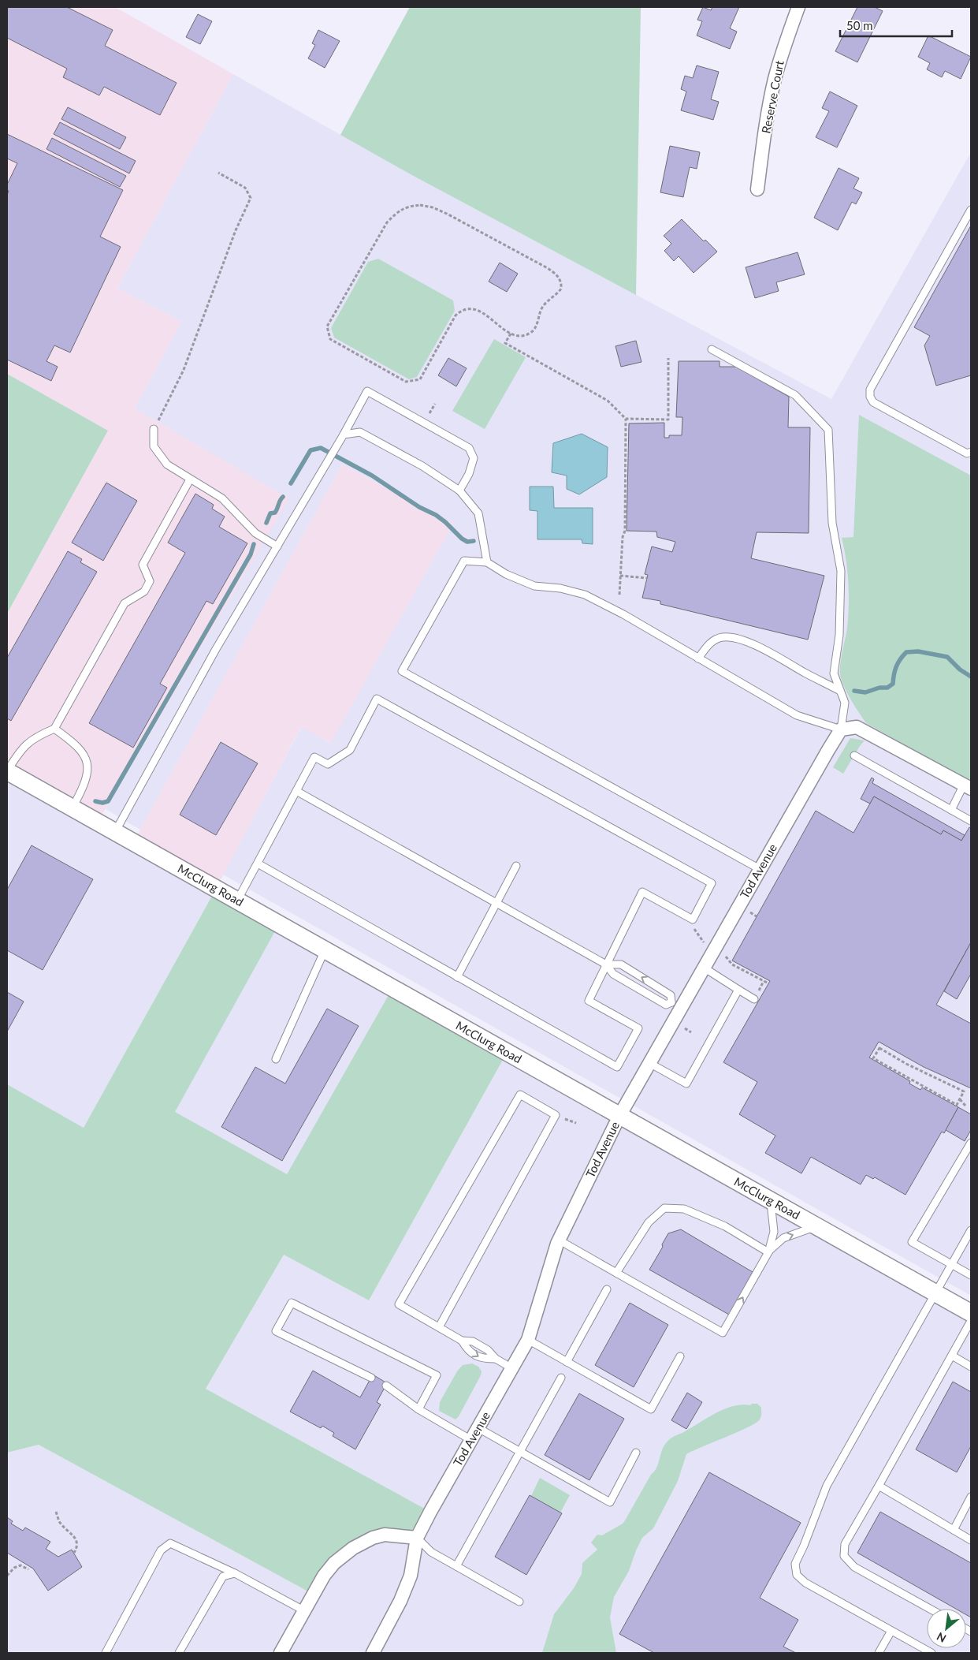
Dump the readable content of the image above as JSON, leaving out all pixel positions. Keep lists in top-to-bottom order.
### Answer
{
  "streets": {
    "street": ["Reserve Court", "Tod Avenue", "McClurg Road"]
  },
  "crossings": [
    ["Tod Avenue", "McClurg Road"]
  ],
  "scale_bar": "50 m",
  "north": "bottom left"
}
